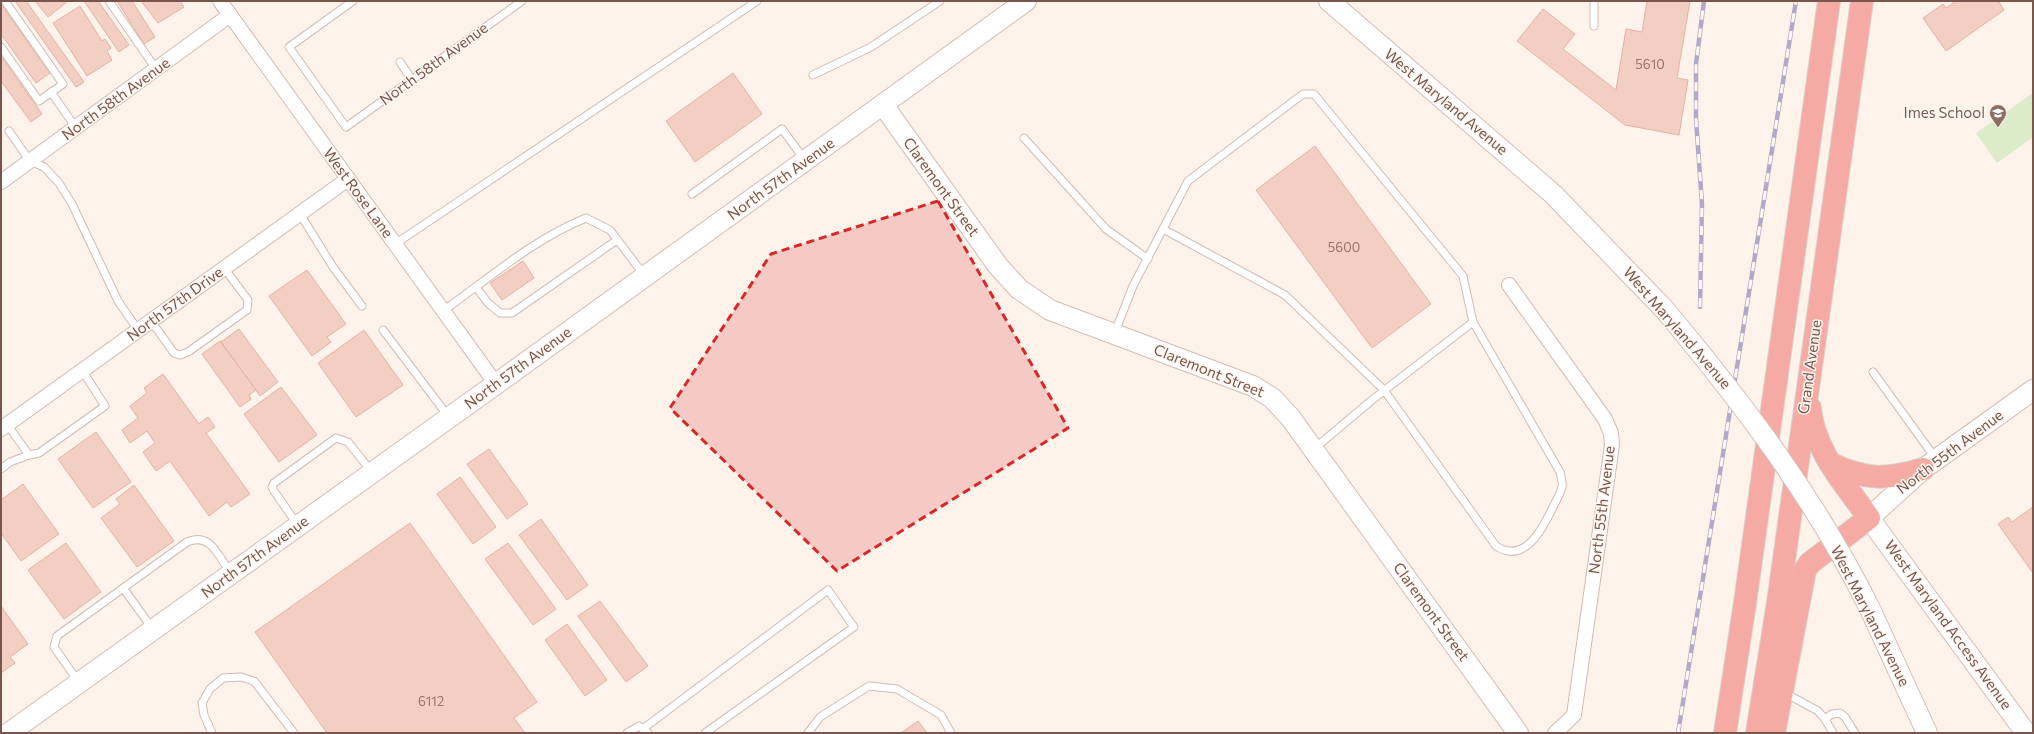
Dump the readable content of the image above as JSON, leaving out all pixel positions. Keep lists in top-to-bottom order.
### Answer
{
  "streets": {
    "highway": ["Grand Avenue"],
    "street": [
      "North 58th Avenue",
      "West Maryland Avenue",
      "North 57th Avenue",
      "Claremont Street",
      "West Rose Lane",
      "North 57th Drive",
      "North 55th Avenue",
      "West Maryland Access Avenue"
    ]
  },
  "crossings": [
    ["North 58th Avenue", "West Rose Lane"],
    ["North 57th Avenue", "Claremont Street"],
    ["North 57th Avenue", "West Rose Lane"],
    ["West Rose Lane", "North 57th Drive"],
    ["North 55th Avenue", "West Maryland Access Avenue"]
  ],
  "places": {
    "school or university": ["Imes School"]
  },
  "house_numbers": ["5610", "5600", "6112"]
}
